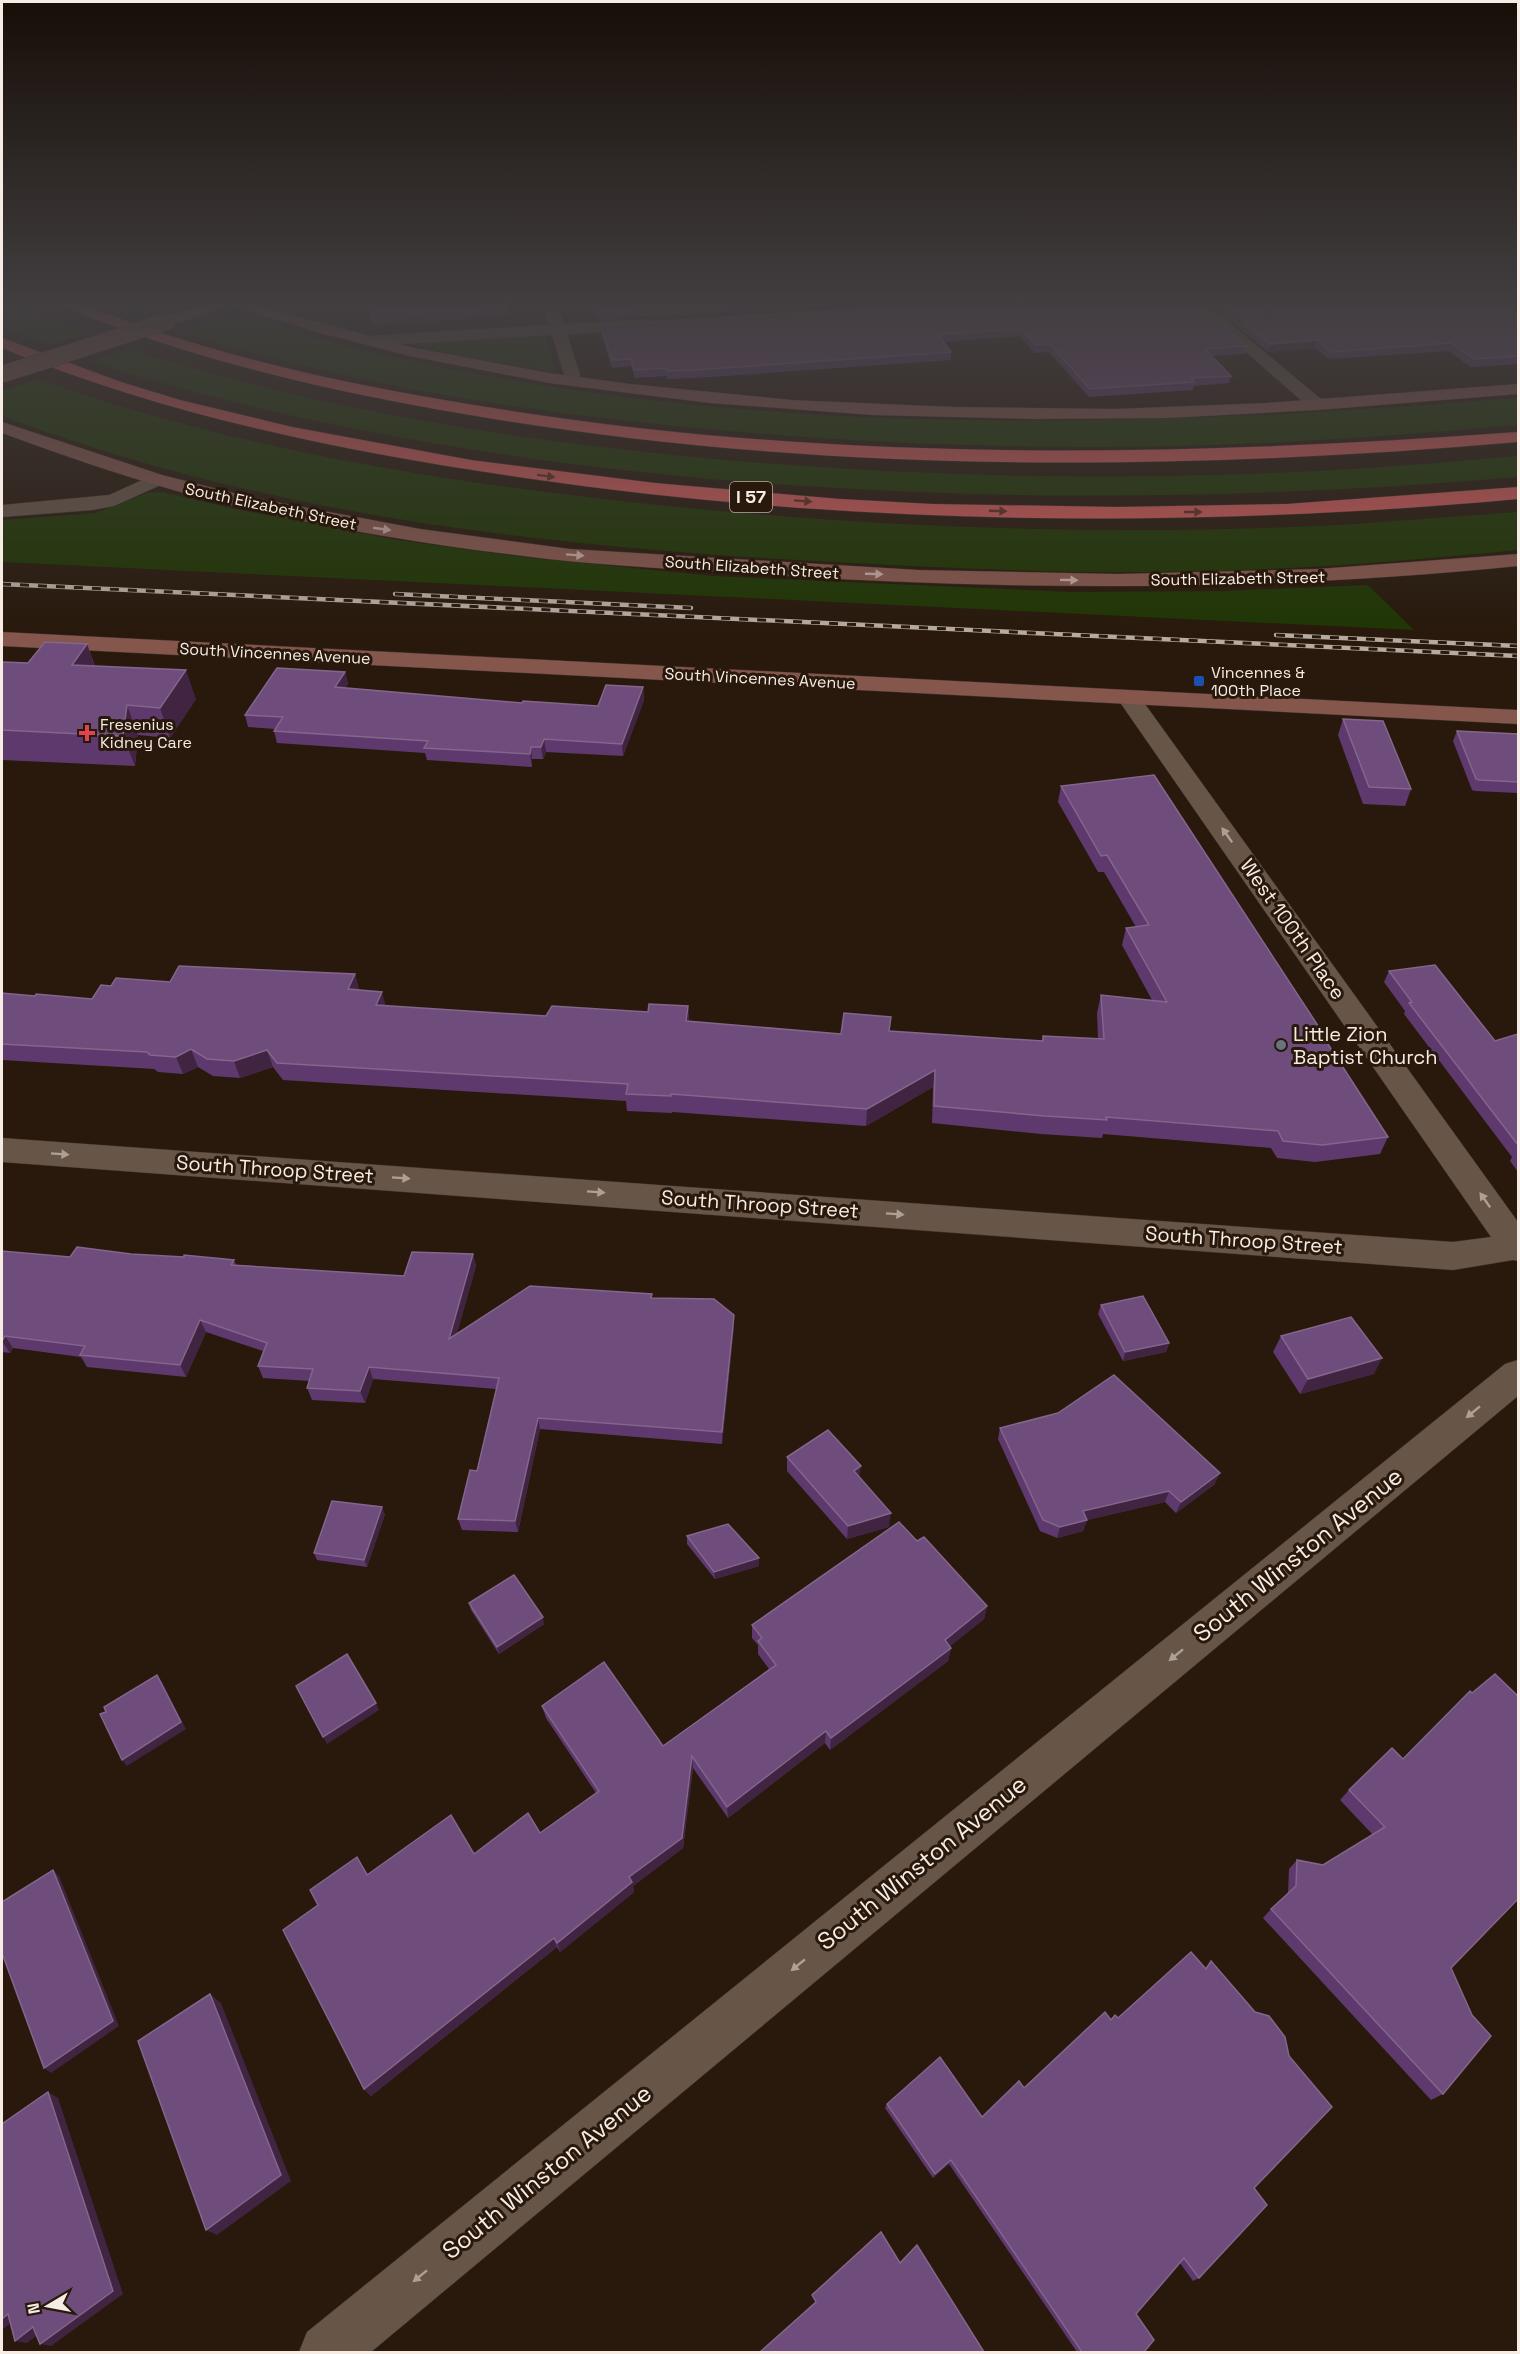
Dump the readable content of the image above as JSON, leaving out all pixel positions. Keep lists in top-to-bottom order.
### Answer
{
  "streets": {
    "highway": ["I 57"],
    "street": [
      "South Elizabeth Street",
      "South Vincennes Avenue",
      "West 100th Place",
      "South Throop Street",
      "South Winston Avenue"
    ]
  },
  "crossings": [
    ["South Vincennes Avenue", "West 100th Place"],
    ["West 100th Place", "South Throop Street"]
  ],
  "one_way": [
    "South Elizabeth Street",
    "West 100th Place",
    "South Throop Street",
    "South Winston Avenue"
  ],
  "places": {
    "transit": ["Vincennes & 100th Place"],
    "health": ["Fresenius Kidney Care"],
    "other": ["Little Zion Baptist Church"]
  },
  "north": "left"
}
